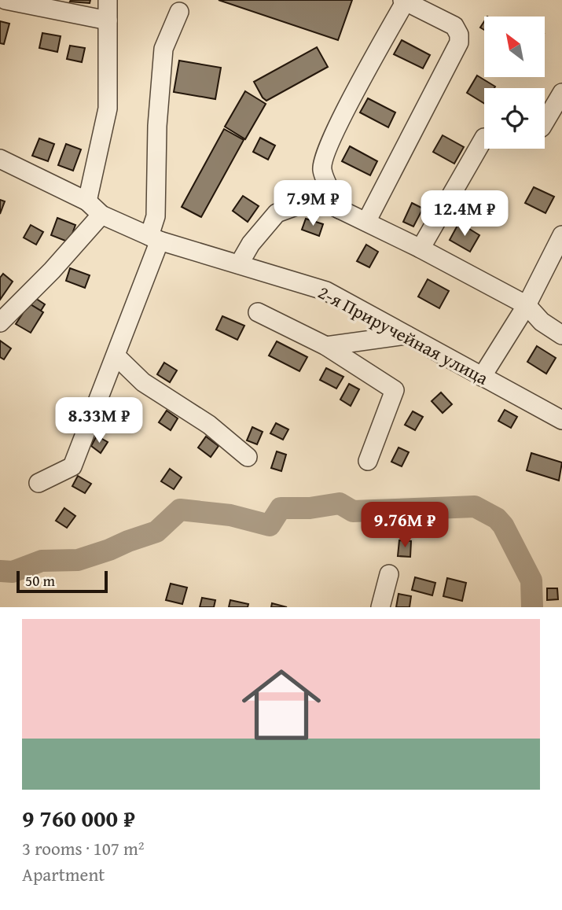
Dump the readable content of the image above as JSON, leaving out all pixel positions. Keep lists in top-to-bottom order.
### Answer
{
  "streets": {
    "street": ["2-я Приручейная улица"]
  },
  "scale_bar": "50 m",
  "north": "top left",
  "page": {
    "price": [
      "7.9M ₽",
      "12.4M ₽",
      "8.33M ₽",
      "9.76M ₽"
    ],
    "scale": "50 m",
    "list": [
      {
        "name": "9 760 000 ₽",
        "note": "3 rooms · 107 m² · Apartment"
      }
    ]
  }
}
